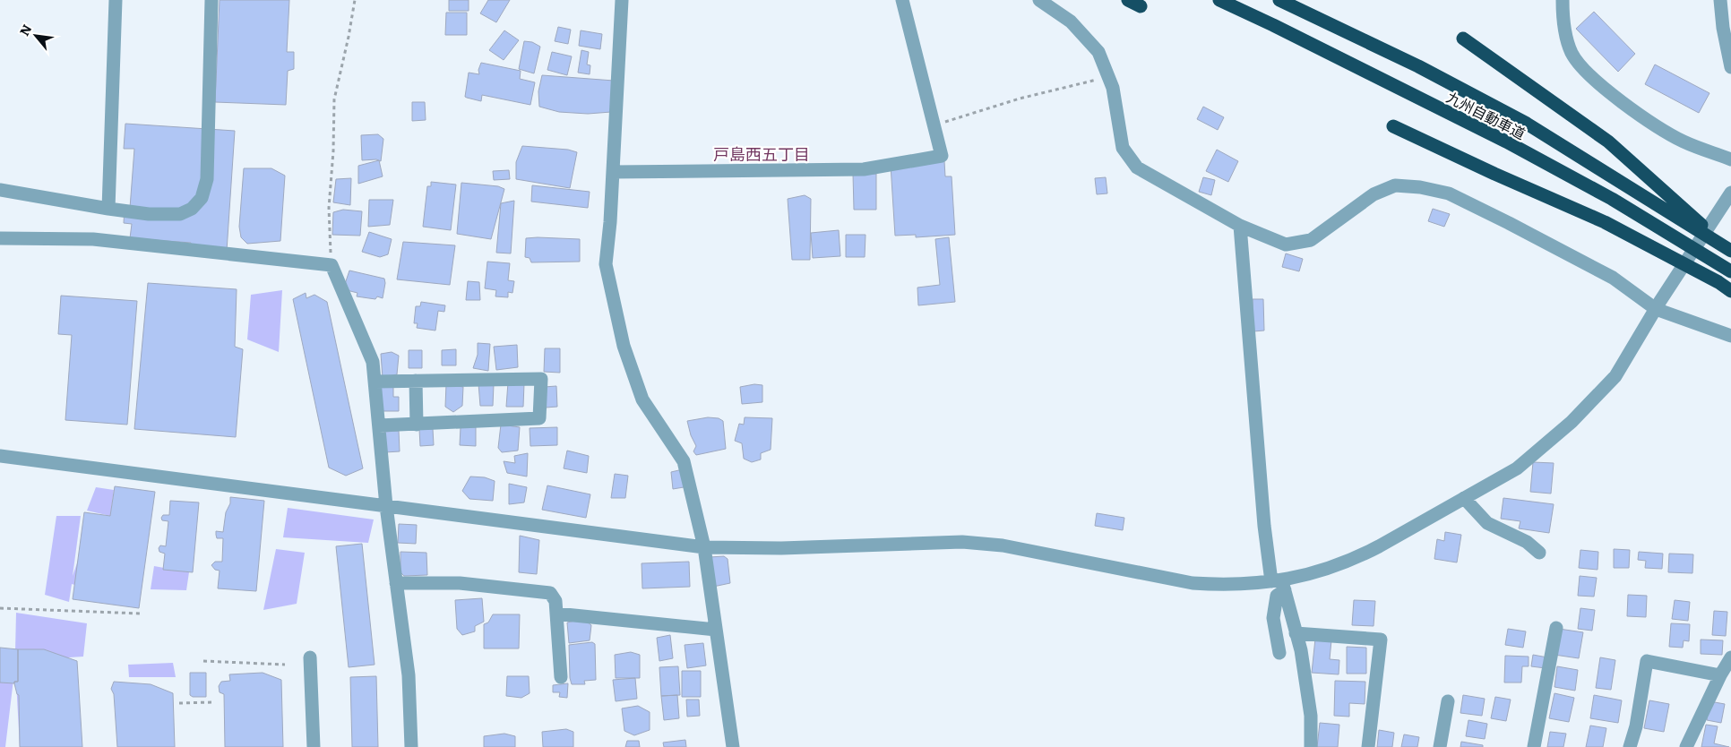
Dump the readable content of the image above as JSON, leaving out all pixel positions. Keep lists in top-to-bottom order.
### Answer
{
  "streets": {
    "highway": ["九州自動車道"]
  },
  "districts": ["戸島西五丁目"],
  "north": "top left"
}
